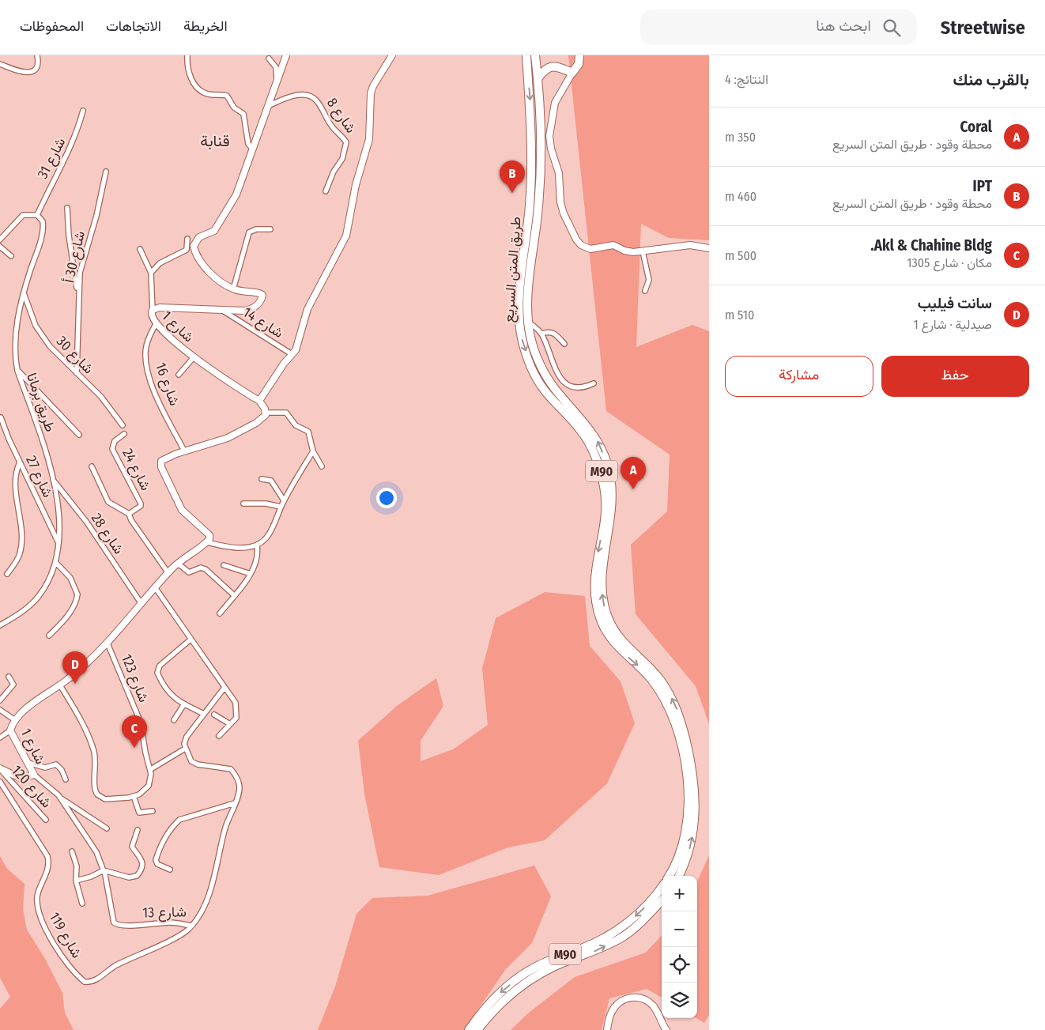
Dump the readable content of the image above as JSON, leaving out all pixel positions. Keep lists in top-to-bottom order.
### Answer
{
  "streets": {
    "highway": ["طريق المتن السريع", "M90"],
    "street": [
      "شارع 8",
      "شارع 31",
      "شارع 30 أ",
      "شارع 14",
      "شارع 1",
      "شارع 30",
      "شارع 16",
      "طريق برمانا",
      "شارع 24",
      "شارع 27",
      "شارع 28",
      "شارع 123",
      "شارع 120",
      "شارع 13",
      "شارع 119"
    ]
  },
  "crossings": [
    ["شارع 8", "شارع 1"],
    ["شارع 31", "طريق برمانا"],
    ["شارع 30 أ", "شارع 30"],
    ["شارع 14", "شارع 1"],
    ["شارع 1", "شارع 16"],
    ["شارع 1", "شارع 28"],
    ["شارع 1", "شارع 123"],
    ["شارع 1", "شارع 120"],
    ["شارع 1", "شارع 13"],
    ["شارع 30", "طريق برمانا"],
    ["طريق برمانا", "شارع 27"],
    ["طريق برمانا", "شارع 28"],
    ["شارع 13", "شارع 119"]
  ],
  "districts": ["قنابة"],
  "page": {
    "header": "Streetwise",
    "search": "ابحث هنا",
    "nav": ["الخريطة", "الاتجاهات", "المحفوظات"],
    "heading": ["بالقرب منك", "النتائج: 4"],
    "list": [
      {
        "mark": "A",
        "name": "Coral",
        "note": "محطة وقود · طريق المتن السريع",
        "value": "350 m"
      },
      {
        "mark": "B",
        "name": "IPT",
        "note": "محطة وقود · طريق المتن السريع",
        "value": "460 m"
      },
      {
        "mark": "C",
        "name": "Akl & Chahine Bldg.",
        "note": "مكان · شارع 1305",
        "value": "500 m"
      },
      {
        "mark": "D",
        "name": "سانت فيليب",
        "note": "صيدلية · شارع 1",
        "value": "510 m"
      }
    ],
    "pins": [
      "B",
      "A",
      "D",
      "C"
    ],
    "buttons": ["حفظ", "مشاركة"],
    "map_buttons": ["+", "−"]
  }
}
